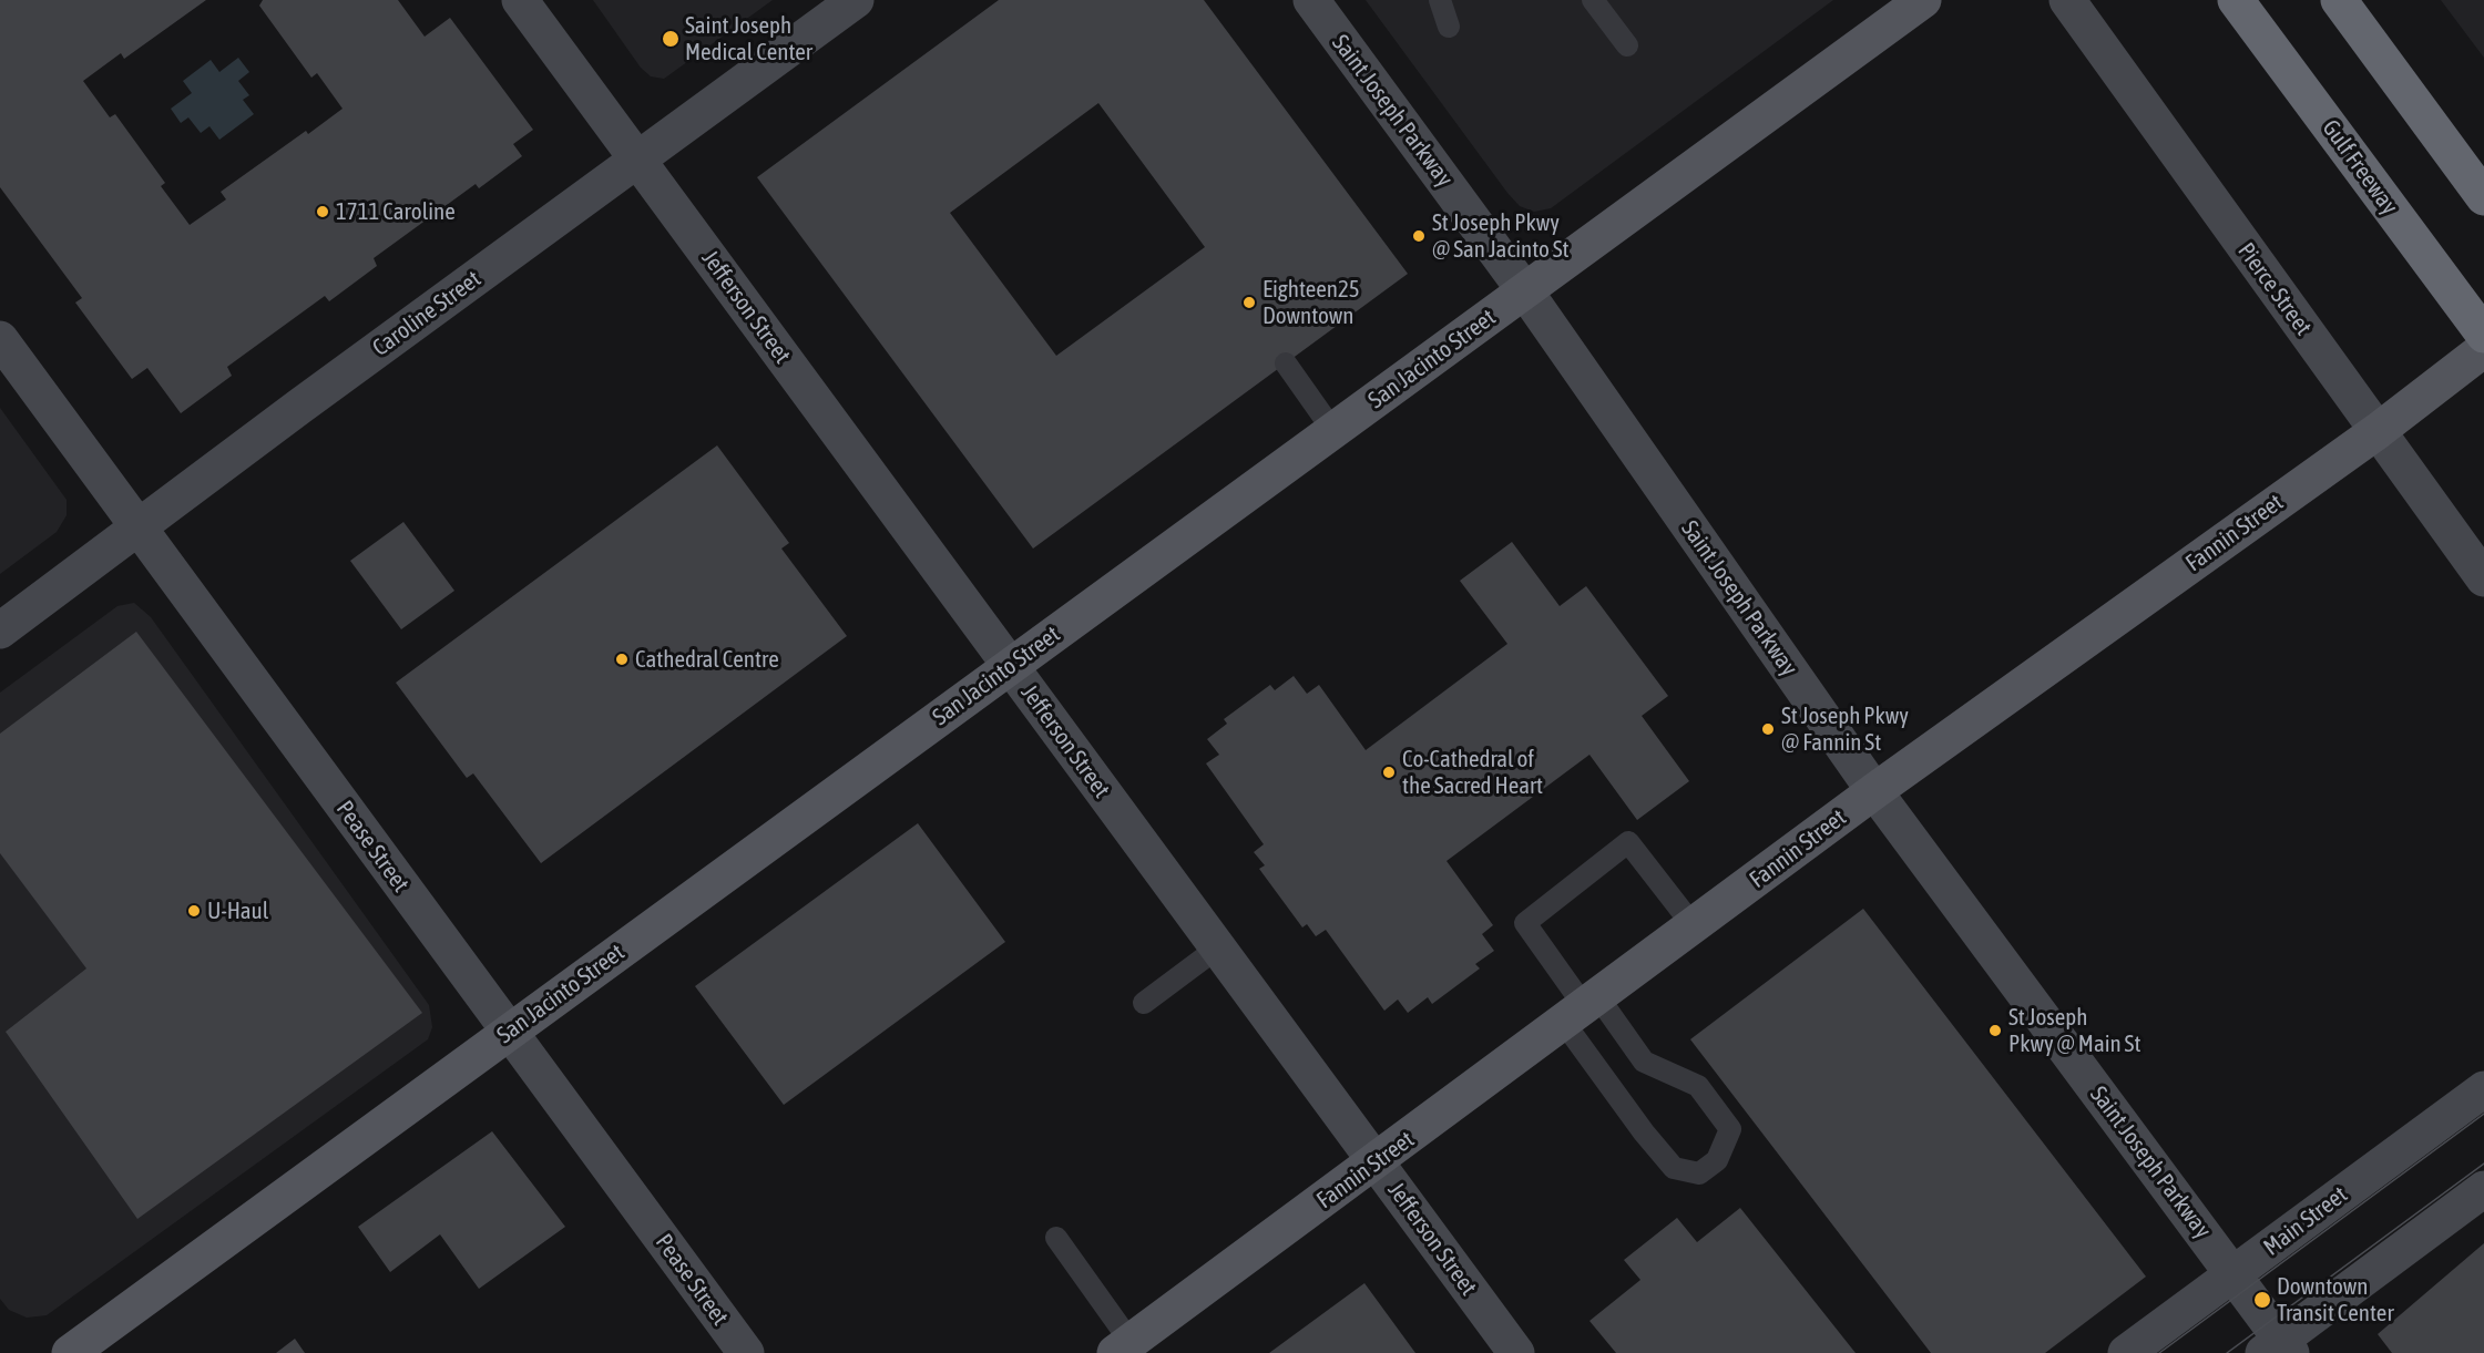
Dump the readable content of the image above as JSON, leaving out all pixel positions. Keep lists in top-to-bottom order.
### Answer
{
  "streets": {
    "highway": ["Gulf Freeway"],
    "main road": ["San Jacinto Street", "Fannin Street"],
    "street": [
      "Saint Joseph Parkway",
      "Pierce Street",
      "Jefferson Street",
      "Caroline Street",
      "Pease Street",
      "Main Street"
    ]
  },
  "crossings": [
    ["Saint Joseph Parkway", "San Jacinto Street"],
    ["Saint Joseph Parkway", "Fannin Street"],
    ["Saint Joseph Parkway", "Main Street"],
    ["Pierce Street", "Fannin Street"],
    ["Jefferson Street", "Caroline Street"],
    ["Jefferson Street", "San Jacinto Street"],
    ["Jefferson Street", "Fannin Street"],
    ["Caroline Street", "Pease Street"],
    ["San Jacinto Street", "Pease Street"]
  ],
  "places": [
    "Saint Joseph Medical Center",
    "1711 Caroline",
    "St Joseph Pkwy @ San Jacinto St",
    "Eighteen25 Downtown",
    "Cathedral Centre",
    "St Joseph Pkwy @ Fannin St",
    "Co-Cathedral of the Sacred Heart",
    "U-Haul",
    "St Joseph Pkwy @ Main St",
    "Downtown Transit Center"
  ]
}
